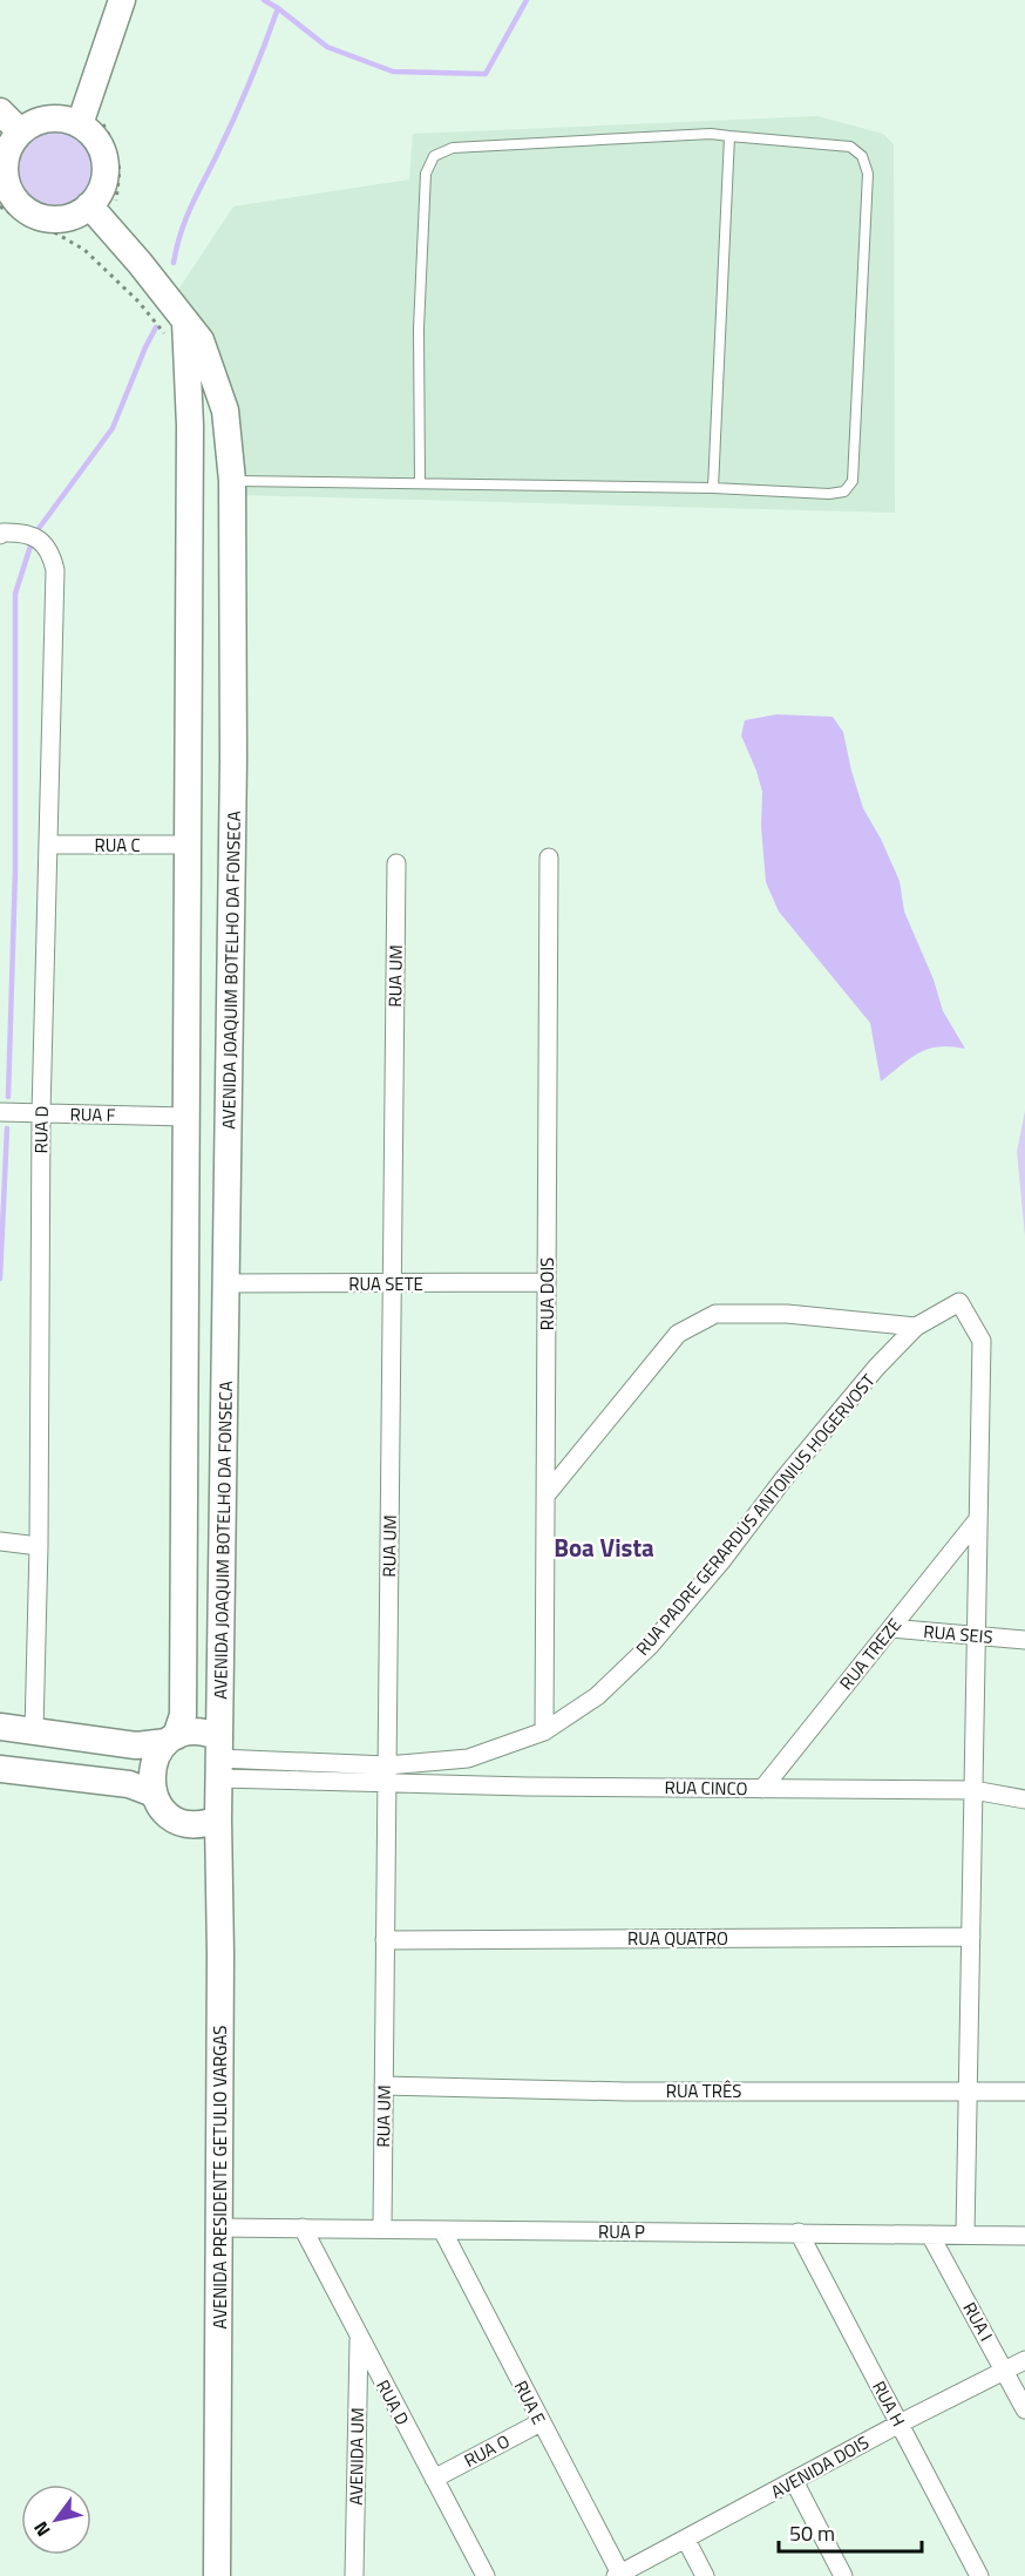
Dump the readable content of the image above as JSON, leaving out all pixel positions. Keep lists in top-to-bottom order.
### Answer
{
  "streets": {
    "street": [
      "RUA C",
      "AVENIDA JOAQUIM BOTELHO DA FONSECA",
      "RUA UM",
      "RUA F",
      "RUA D",
      "RUA SETE",
      "RUA DOIS",
      "RUA PADRE GERARDUS ANTONIUS HOGERVOST",
      "RUA SEIS",
      "RUA TREZE",
      "RUA CINCO",
      "RUA QUATRO",
      "RUA TRÊS",
      "AVENIDA PRESIDENTE GETULIO VARGAS",
      "RUA P",
      "RUA I",
      "RUA E",
      "RUA H",
      "RUA O",
      "AVENIDA UM",
      "AVENIDA DOIS"
    ]
  },
  "crossings": [
    ["RUA C", "RUA D"],
    ["AVENIDA JOAQUIM BOTELHO DA FONSECA", "RUA SETE"],
    ["AVENIDA JOAQUIM BOTELHO DA FONSECA", "RUA PADRE GERARDUS ANTONIUS HOGERVOST"],
    ["AVENIDA JOAQUIM BOTELHO DA FONSECA", "AVENIDA PRESIDENTE GETULIO VARGAS"],
    ["RUA UM", "RUA SETE"],
    ["RUA UM", "RUA PADRE GERARDUS ANTONIUS HOGERVOST"],
    ["RUA UM", "RUA CINCO"],
    ["RUA UM", "RUA QUATRO"],
    ["RUA UM", "RUA TRÊS"],
    ["RUA UM", "RUA P"],
    ["RUA F", "RUA D"],
    ["RUA D", "RUA P"],
    ["RUA D", "RUA O"],
    ["RUA D", "AVENIDA UM"],
    ["RUA SETE", "RUA DOIS"],
    ["RUA DOIS", "RUA PADRE GERARDUS ANTONIUS HOGERVOST"],
    ["RUA PADRE GERARDUS ANTONIUS HOGERVOST", "RUA TREZE"],
    ["RUA PADRE GERARDUS ANTONIUS HOGERVOST", "RUA CINCO"],
    ["RUA PADRE GERARDUS ANTONIUS HOGERVOST", "AVENIDA PRESIDENTE GETULIO VARGAS"],
    ["RUA SEIS", "RUA TREZE"],
    ["RUA TREZE", "RUA CINCO"],
    ["AVENIDA PRESIDENTE GETULIO VARGAS", "RUA P"],
    ["RUA P", "RUA I"],
    ["RUA P", "RUA E"],
    ["RUA P", "RUA H"],
    ["RUA I", "AVENIDA DOIS"],
    ["RUA E", "RUA O"],
    ["RUA E", "AVENIDA DOIS"],
    ["RUA H", "AVENIDA DOIS"]
  ],
  "districts": ["Boa Vista"],
  "scale_bar": "50 m",
  "north": "bottom left"
}
